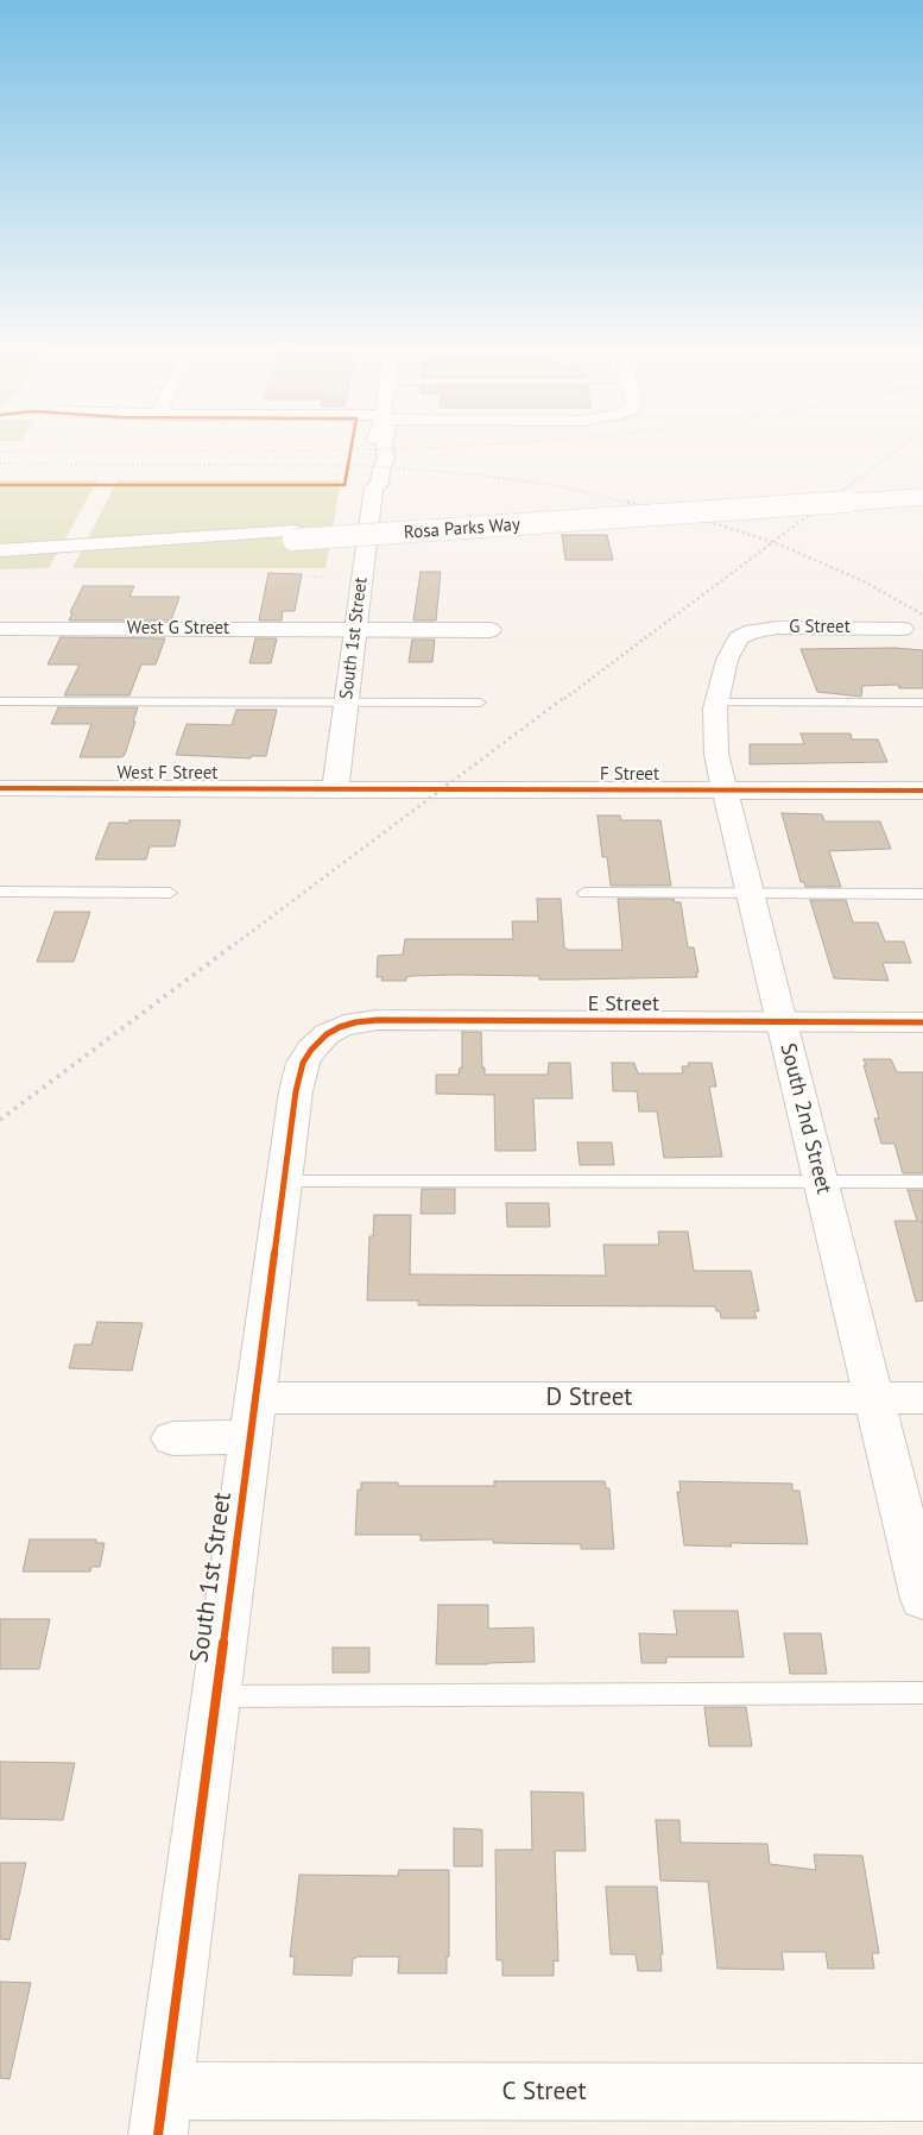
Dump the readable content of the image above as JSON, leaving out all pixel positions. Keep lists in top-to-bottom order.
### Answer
{
  "streets": {
    "main road": [
      "Rosa Parks Way",
      "G Street",
      "West G Street",
      "South 1st Street",
      "West F Street",
      "F Street",
      "E Street",
      "South 2nd Street",
      "D Street",
      "C Street"
    ]
  },
  "crossings": [
    ["G Street", "South 2nd Street"],
    ["West G Street", "South 1st Street"],
    ["South 1st Street", "West F Street"],
    ["South 1st Street", "F Street"],
    ["South 1st Street", "E Street"],
    ["South 1st Street", "D Street"],
    ["South 1st Street", "C Street"],
    ["West F Street", "F Street"],
    ["F Street", "South 2nd Street"],
    ["E Street", "South 2nd Street"],
    ["South 2nd Street", "D Street"]
  ]
}
